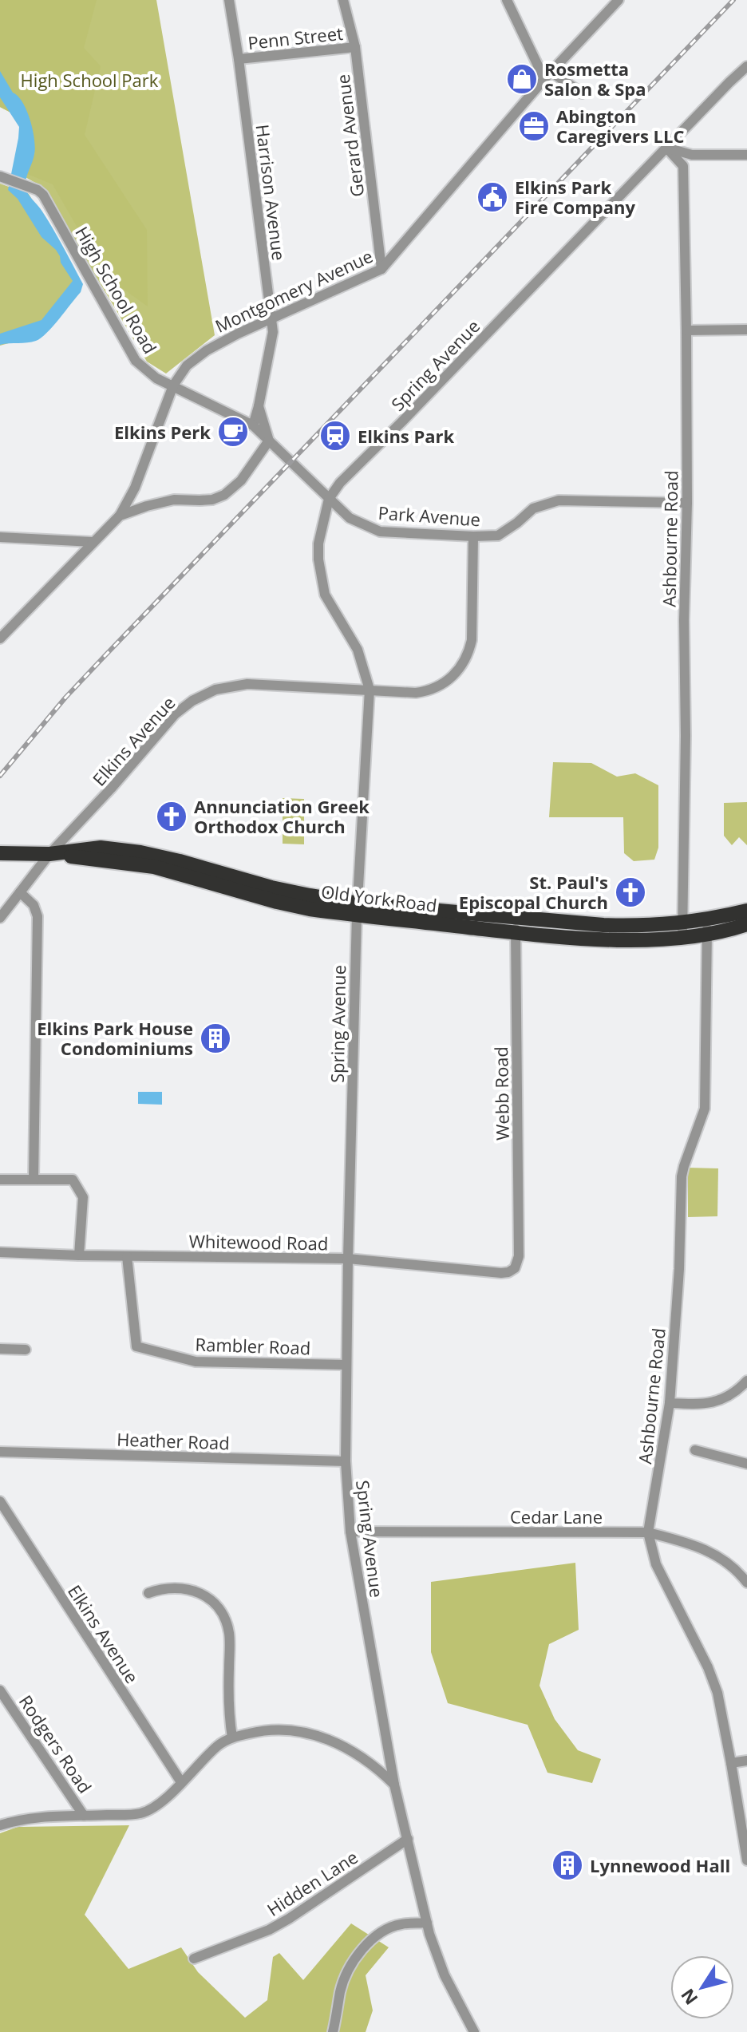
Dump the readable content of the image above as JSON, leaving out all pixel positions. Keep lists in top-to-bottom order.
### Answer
{
  "streets": {
    "highway": ["Old York Road"],
    "street": [
      "Penn Street",
      "Gerard Avenue",
      "Harrison Avenue",
      "High School Road",
      "Montgomery Avenue",
      "Spring Avenue",
      "Park Avenue",
      "Ashbourne Road",
      "Elkins Avenue",
      "Webb Road",
      "Whitewood Road",
      "Rambler Road",
      "Heather Road",
      "Cedar Lane",
      "Rodgers Road",
      "Hidden Lane"
    ]
  },
  "crossings": [
    ["Penn Street", "Gerard Avenue"],
    ["Penn Street", "Harrison Avenue"],
    ["Gerard Avenue", "Montgomery Avenue"],
    ["Harrison Avenue", "High School Road"],
    ["Harrison Avenue", "Montgomery Avenue"],
    ["Harrison Avenue", "Park Avenue"],
    ["High School Road", "Montgomery Avenue"],
    ["High School Road", "Park Avenue"],
    ["Spring Avenue", "Park Avenue"],
    ["Spring Avenue", "Ashbourne Road"],
    ["Spring Avenue", "Elkins Avenue"],
    ["Spring Avenue", "Old York Road"],
    ["Spring Avenue", "Whitewood Road"],
    ["Spring Avenue", "Rambler Road"],
    ["Spring Avenue", "Heather Road"],
    ["Spring Avenue", "Cedar Lane"],
    ["Spring Avenue", "Hidden Lane"],
    ["Park Avenue", "Ashbourne Road"],
    ["Park Avenue", "Elkins Avenue"],
    ["Ashbourne Road", "Old York Road"],
    ["Ashbourne Road", "Cedar Lane"],
    ["Elkins Avenue", "Old York Road"],
    ["Old York Road", "Webb Road"],
    ["Webb Road", "Whitewood Road"],
    ["Whitewood Road", "Rambler Road"]
  ],
  "parks": ["High School Park"],
  "places": {
    "shop": ["Rosmetta Salon & Spa"],
    "office": ["Abington Caregivers LLC"],
    "public building": ["Elkins Park Fire Company"],
    "cafe": ["Elkins Perk"],
    "station": ["Elkins Park"],
    "church": ["Annunciation Greek Orthodox Church", "St. Paul's Episcopal Church"],
    "building": ["Elkins Park House Condominiums", "Lynnewood Hall"]
  },
  "north": "bottom left"
}
